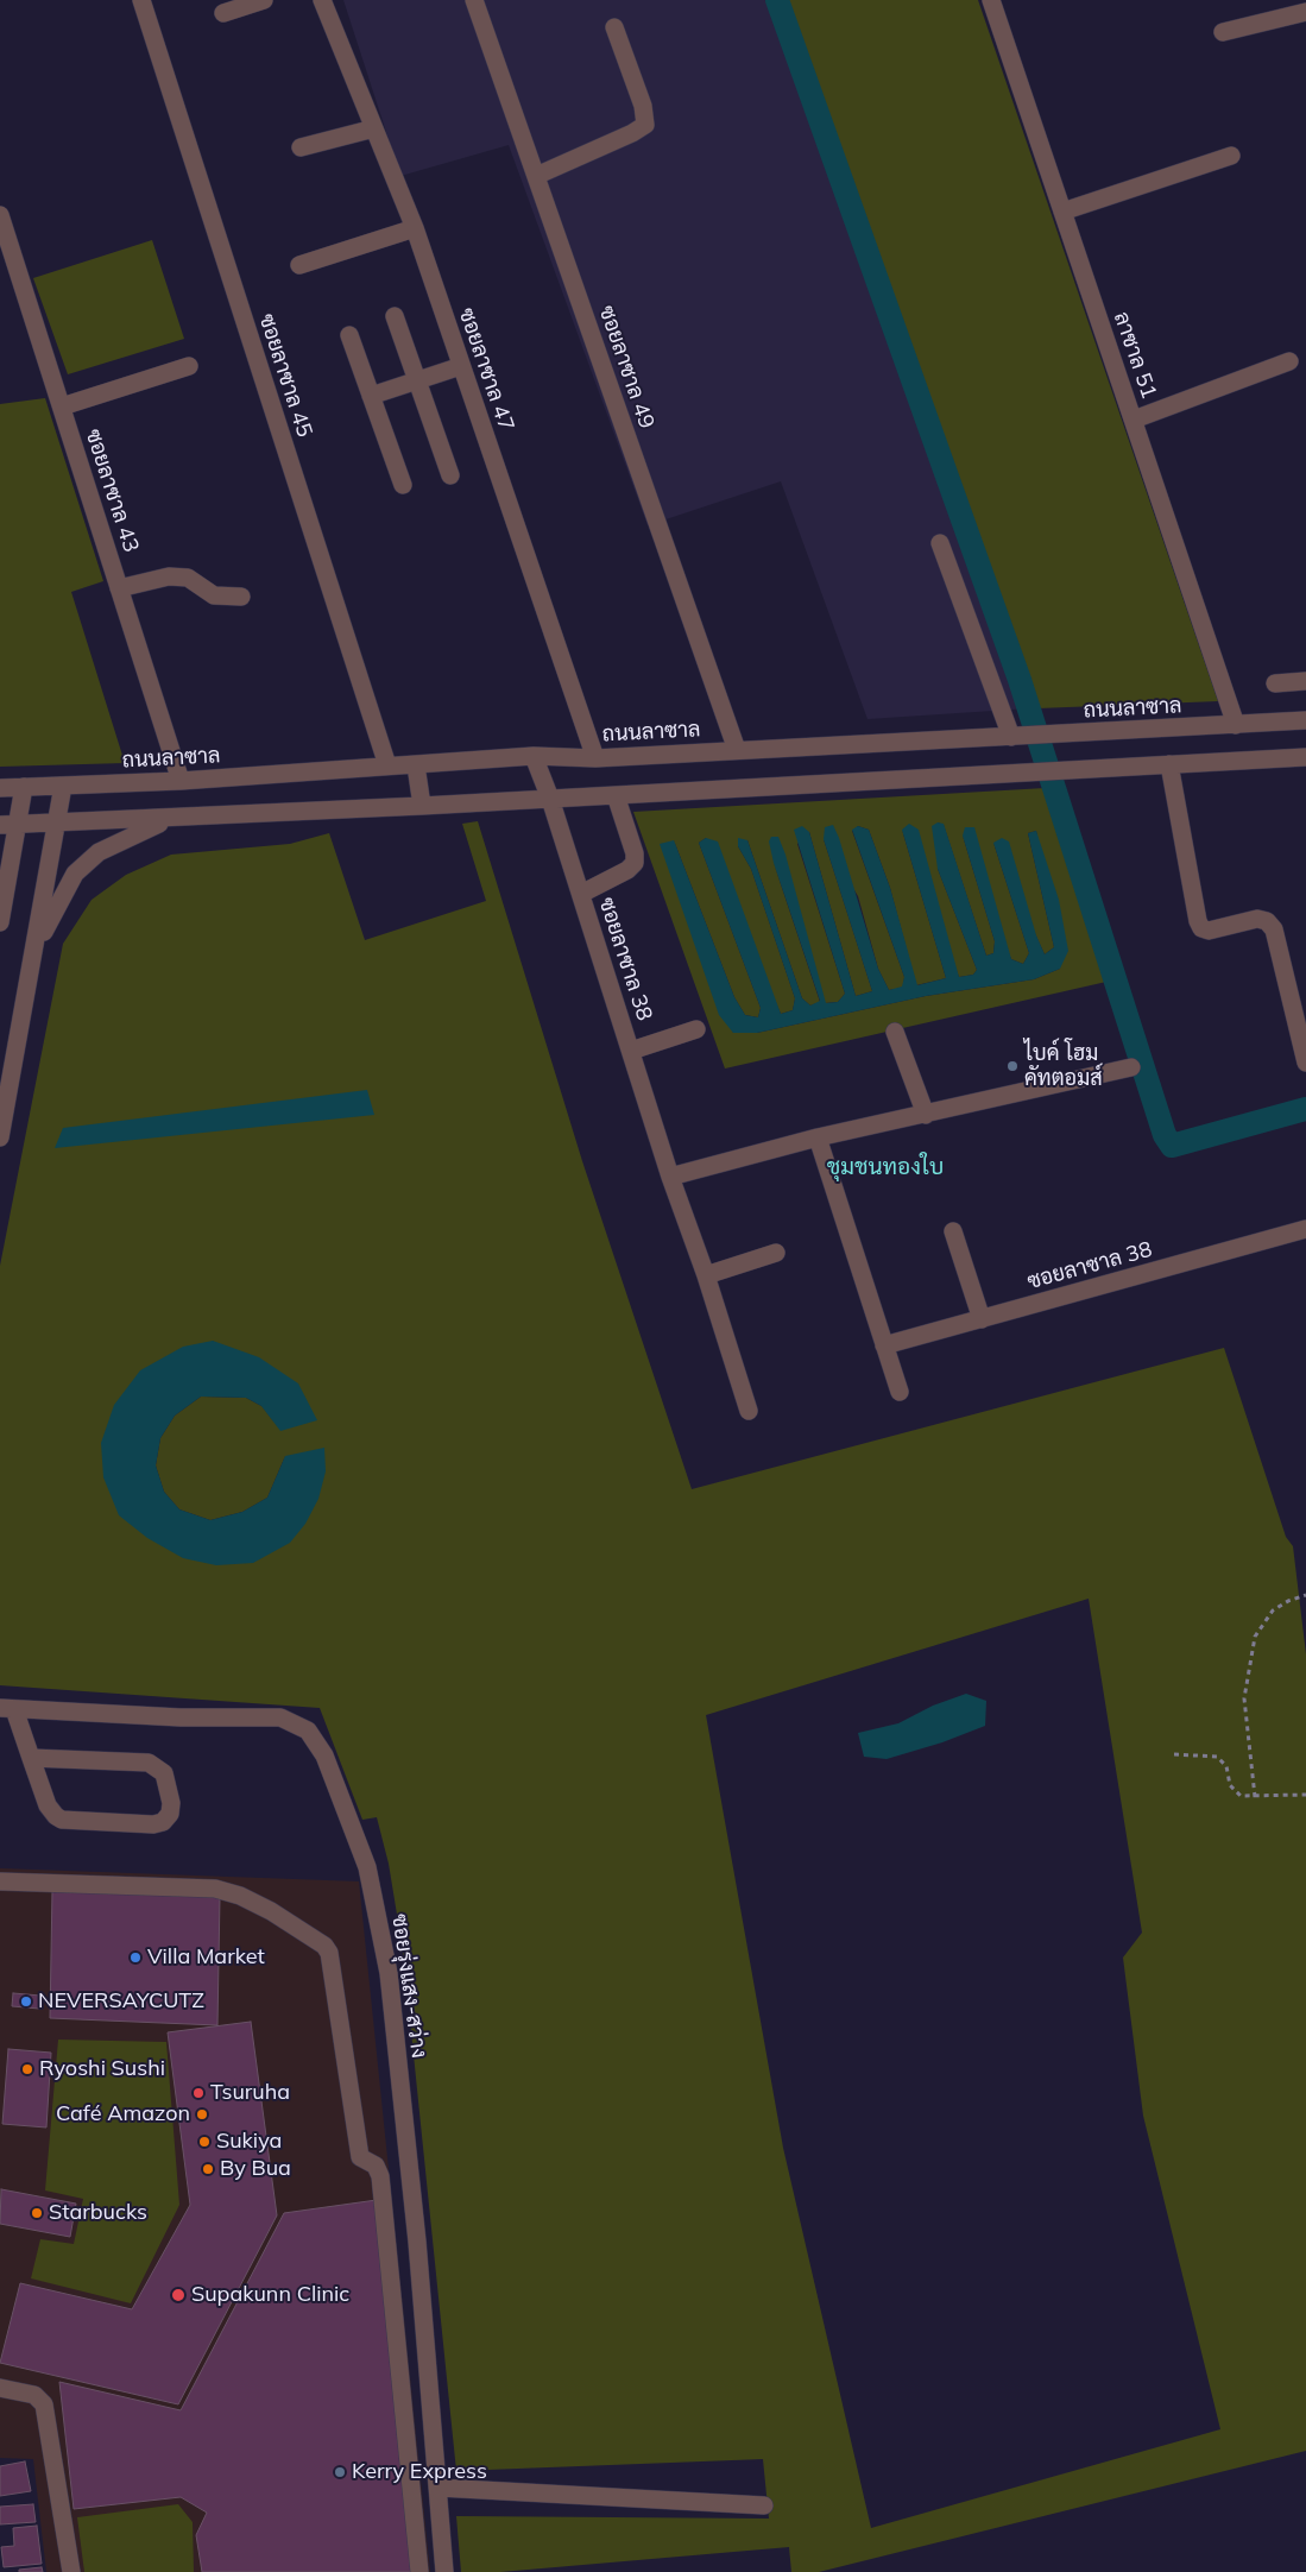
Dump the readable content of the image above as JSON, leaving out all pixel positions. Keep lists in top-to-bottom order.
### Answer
{
  "streets": {
    "street": [
      "ลาซาล 51",
      "ซอยลาซาล 49",
      "ซอยลาซาล 47",
      "ซอยลาซาล 45",
      "ซอยลาซาล 43",
      "ถนนลาซาล",
      "ซอยลาซาล 38",
      "ซอยรุ่งแสง-สว่าง"
    ]
  },
  "crossings": [
    ["ลาซาล 51", "ถนนลาซาล"],
    ["ซอยลาซาล 49", "ถนนลาซาล"],
    ["ซอยลาซาล 47", "ถนนลาซาล"],
    ["ซอยลาซาล 45", "ถนนลาซาล"],
    ["ซอยลาซาล 43", "ถนนลาซาล"],
    ["ถนนลาซาล", "ซอยลาซาล 38"]
  ],
  "districts": ["ชุมชนทองใบ"],
  "places": [
    "ไบค์ โฮม คัทตอมส์",
    "Villa Market",
    "NEVERSAYCUTZ",
    "Ryoshi Sushi",
    "Tsuruha",
    "Café Amazon",
    "Sukiya",
    "By Bua",
    "Starbucks",
    "Supakunn Clinic",
    "Kerry Express"
  ]
}
